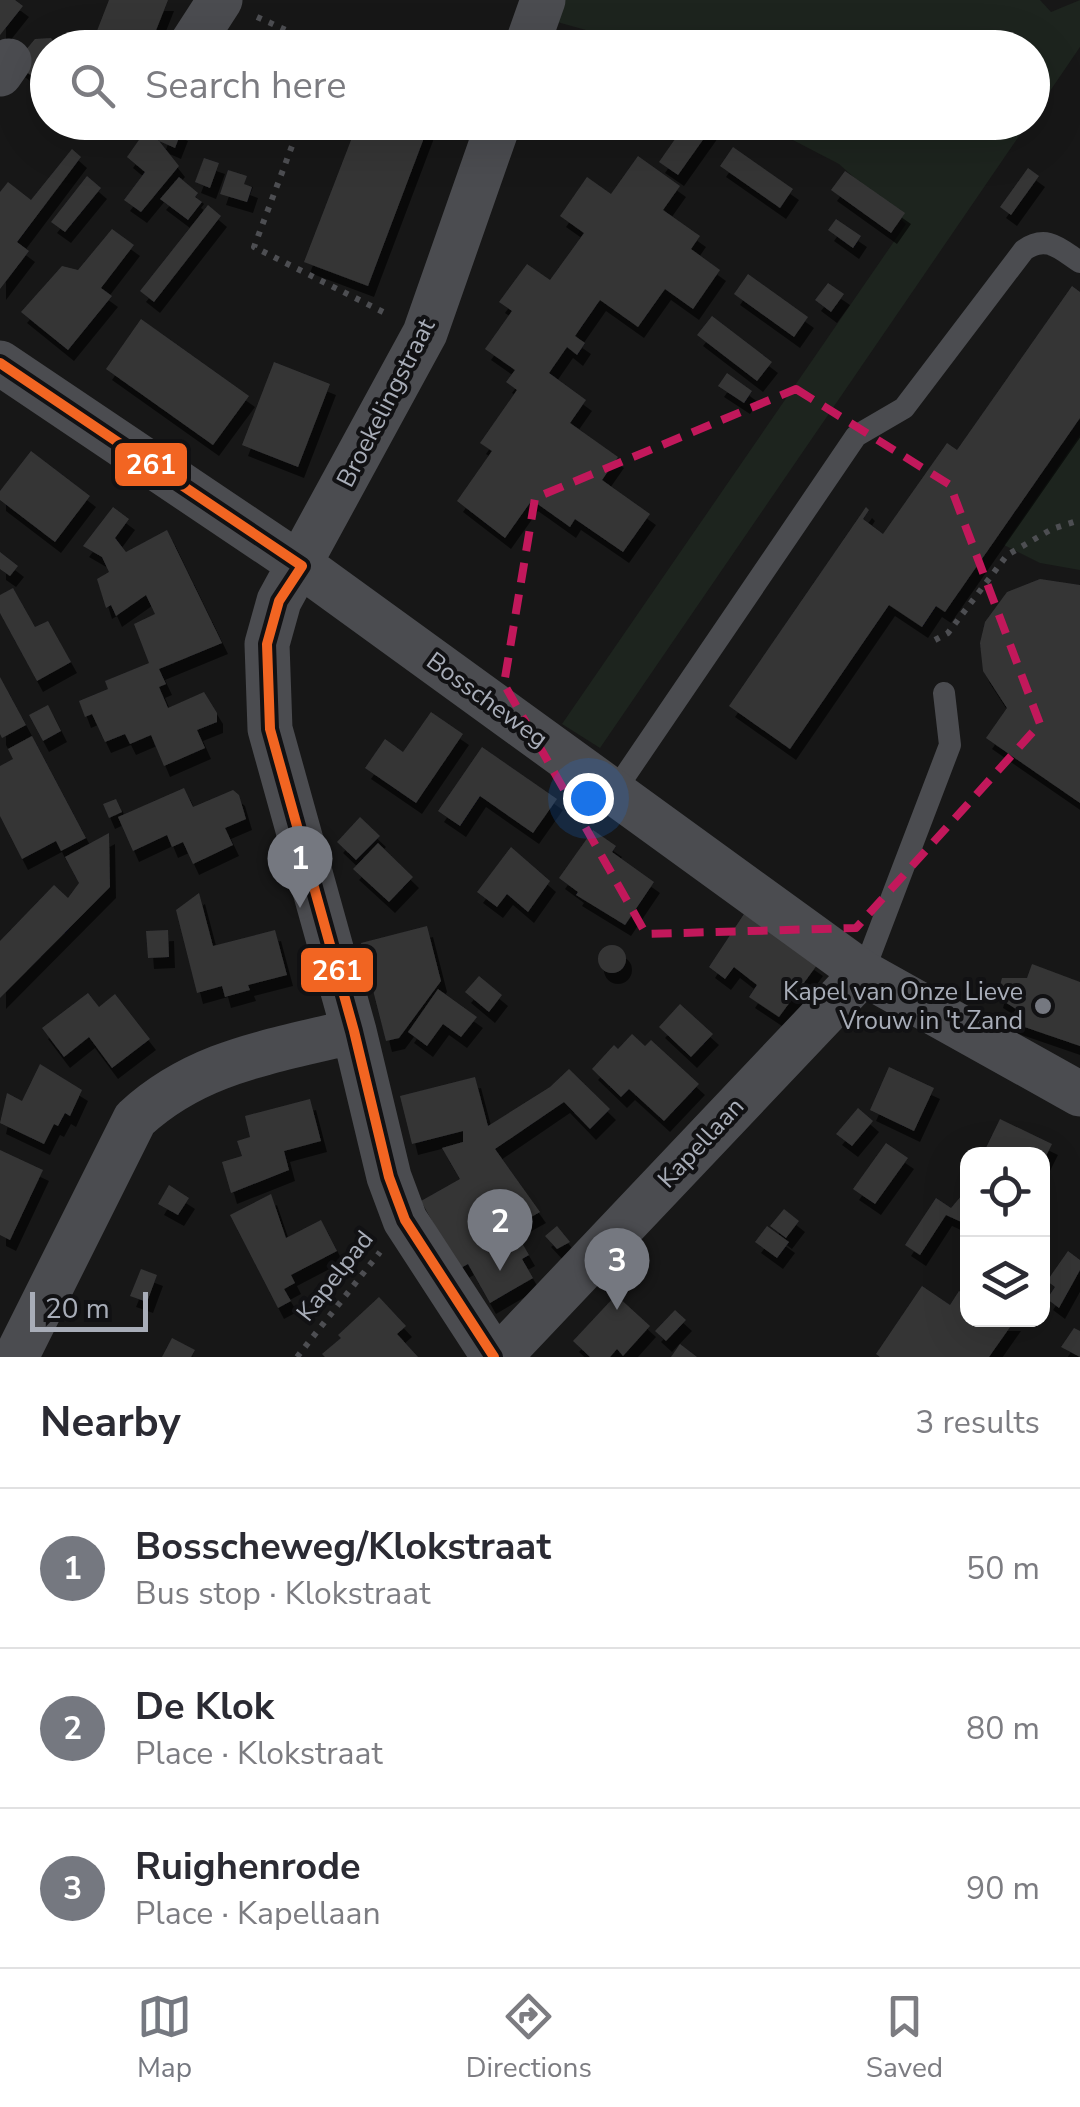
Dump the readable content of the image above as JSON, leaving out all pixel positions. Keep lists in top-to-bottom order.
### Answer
{
  "streets": {
    "street": ["Broekelingstraat", "Bosscheweg", "Kapellaan"],
    "path": ["Kapelpad"]
  },
  "crossings": [
    ["Broekelingstraat", "Bosscheweg"],
    ["Broekelingstraat", "Kapellaan"],
    ["Broekelingstraat", "Kapelpad"],
    ["Bosscheweg", "Kapellaan"]
  ],
  "places": ["Kapel van Onze Lieve Vrouw in 't Zand"],
  "lines": ["transit line 261"],
  "scale_bar": "20 m",
  "page": {
    "search": "Search here",
    "pins": ["1", "2", "3"],
    "scale": "20 m",
    "heading": ["Nearby", "3 results"],
    "list": [
      {
        "mark": "1",
        "name": "Bosscheweg/Klokstraat",
        "note": "Bus stop · Klokstraat",
        "value": "50 m"
      },
      {
        "mark": "2",
        "name": "De Klok",
        "note": "Place · Klokstraat",
        "value": "80 m"
      },
      {
        "mark": "3",
        "name": "Ruighenrode",
        "note": "Place · Kapellaan",
        "value": "90 m"
      }
    ],
    "nav": ["Map", "Directions", "Saved"]
  }
}
